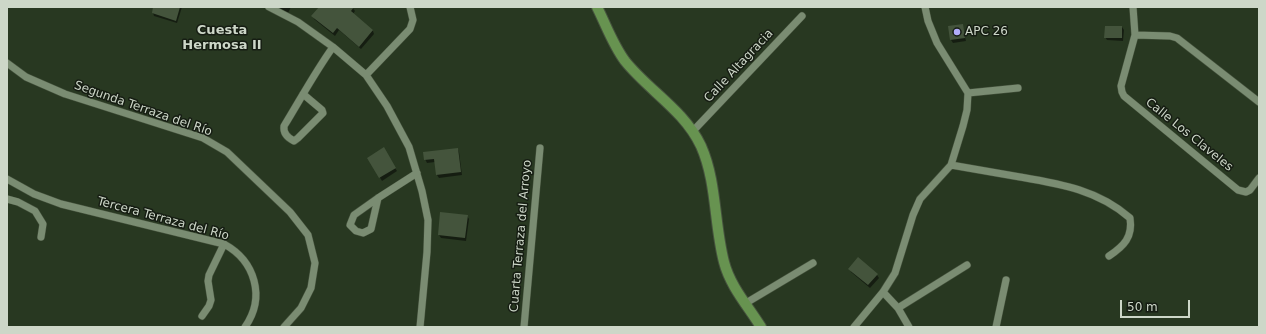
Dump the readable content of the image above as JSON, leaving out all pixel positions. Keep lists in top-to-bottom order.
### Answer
{
  "streets": {
    "street": [
      "Calle Altagracia",
      "Segunda Terraza del Río",
      "Calle Los Claveles",
      "Tercera Terraza del Río",
      "Cuarta Terraza del Arroyo"
    ]
  },
  "districts": ["Cuesta Hermosa II"],
  "places": ["APC 26"],
  "scale_bar": "50 m"
}
